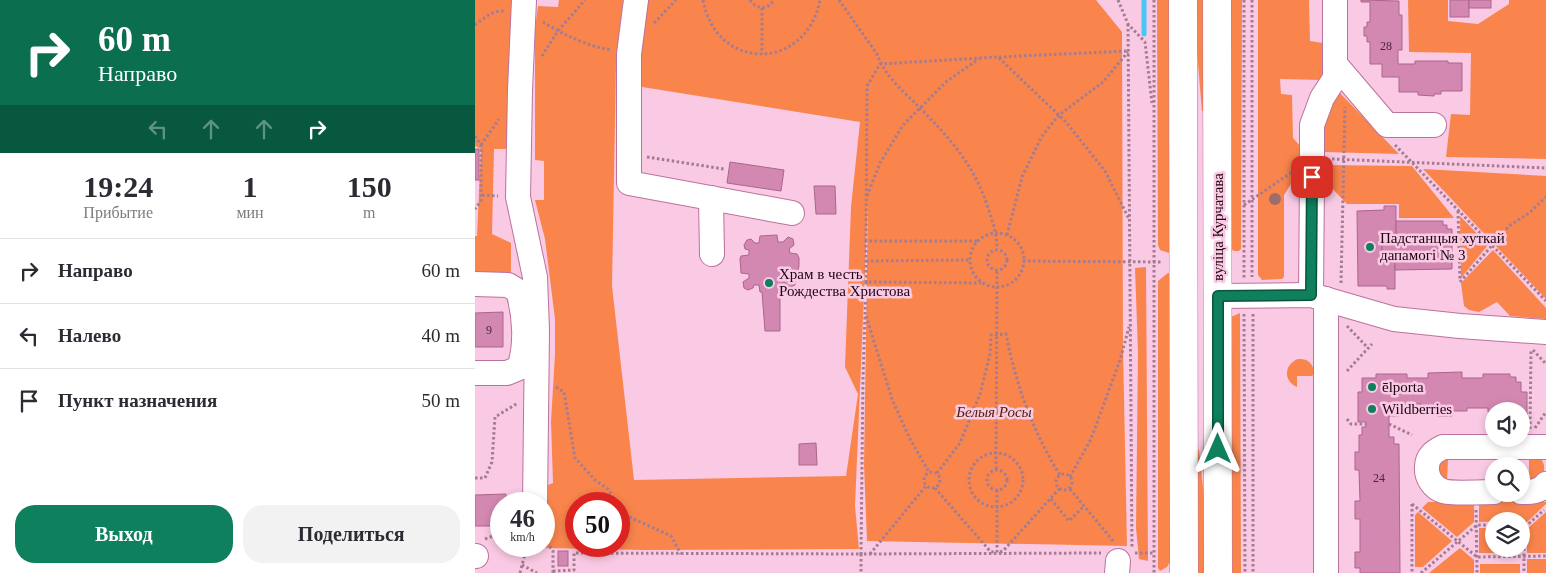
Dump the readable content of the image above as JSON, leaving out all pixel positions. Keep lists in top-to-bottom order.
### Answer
{
  "streets": {
    "main road": ["вуліца Курчатава"]
  },
  "parks": ["Белыя Росы"],
  "places": [
    "Падстанцыя хуткай дапамогі № 3",
    "Храм в честь Рождества Христова",
    "ēlporta",
    "Wildberries"
  ],
  "house_numbers": ["28", "9", "24"],
  "page": {
    "turn": ["60 m", "Направо"],
    "eta": [
      "19:24",
      "Прибытие",
      "1",
      "мин",
      "150",
      "m"
    ],
    "list": [
      {
        "name": "Направо",
        "value": "60 m"
      },
      {
        "name": "Налево",
        "value": "40 m"
      },
      {
        "name": "Пункт назначения",
        "value": "50 m"
      }
    ],
    "speed": "46 km/h",
    "limit": "50",
    "buttons": ["Выход", "Поделиться"]
  }
}
